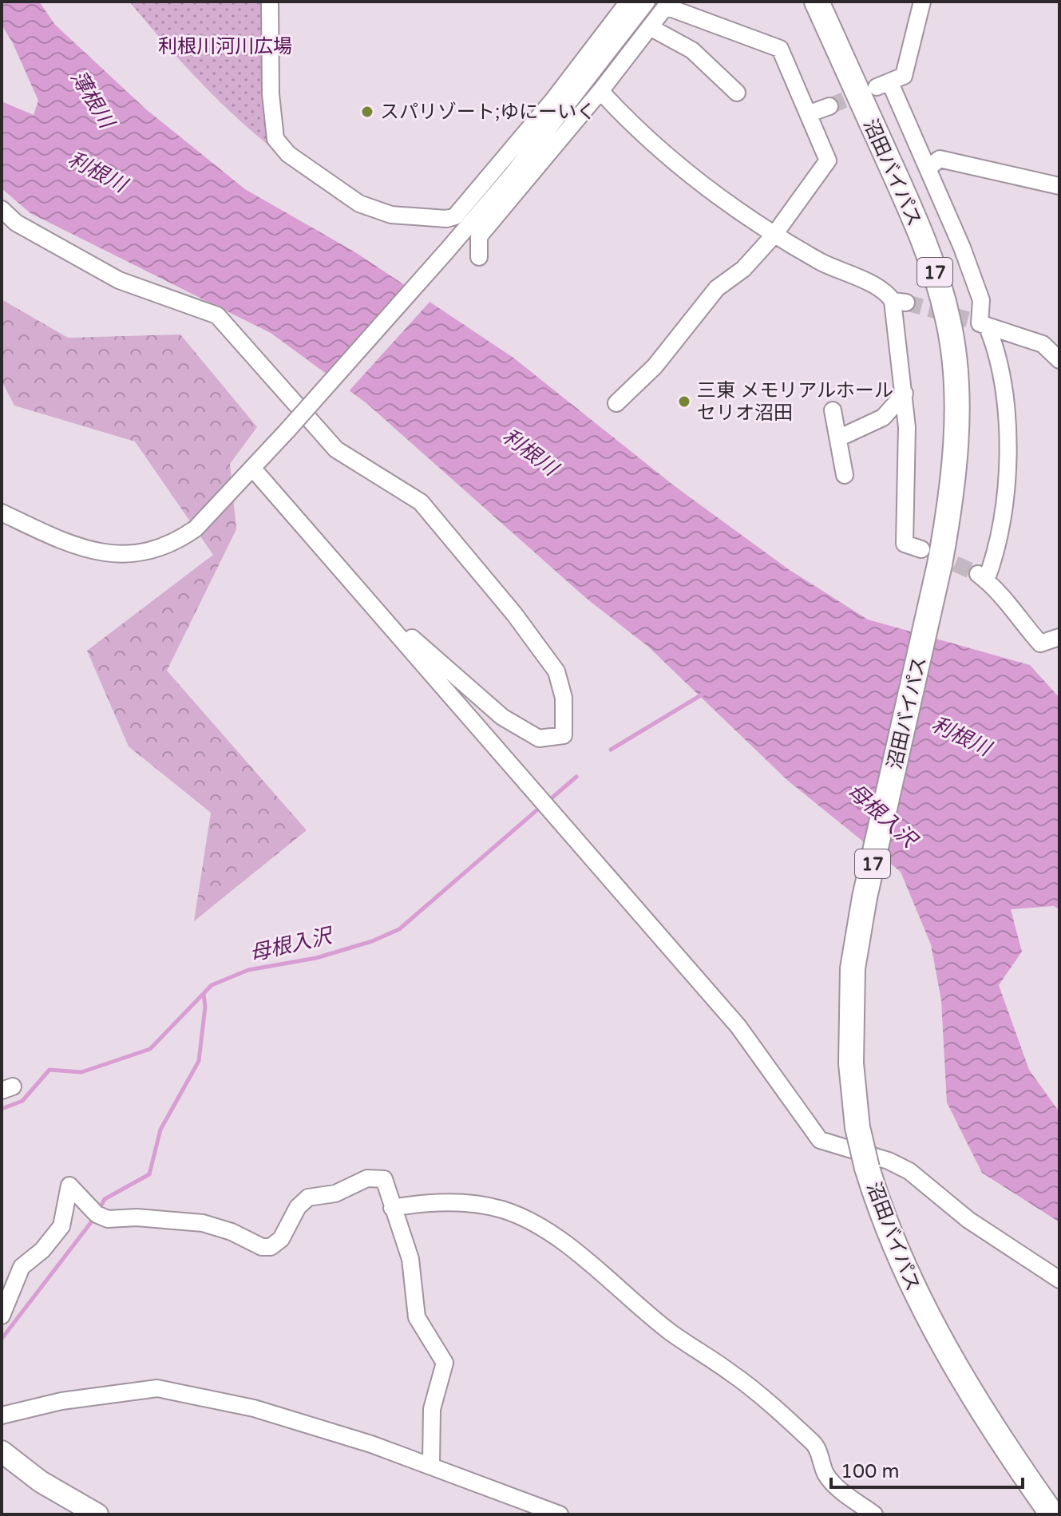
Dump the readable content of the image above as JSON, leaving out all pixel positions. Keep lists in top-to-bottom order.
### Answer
{
  "streets": {
    "highway": ["沼田バイパス", "17"]
  },
  "water": ["薄根川", "利根川", "母根入沢"],
  "parks": ["利根川河川広場"],
  "places": ["スパリゾート;ゆにーいく", "三東 メモリアルホール セリオ沼田"],
  "scale_bar": "100 m"
}
